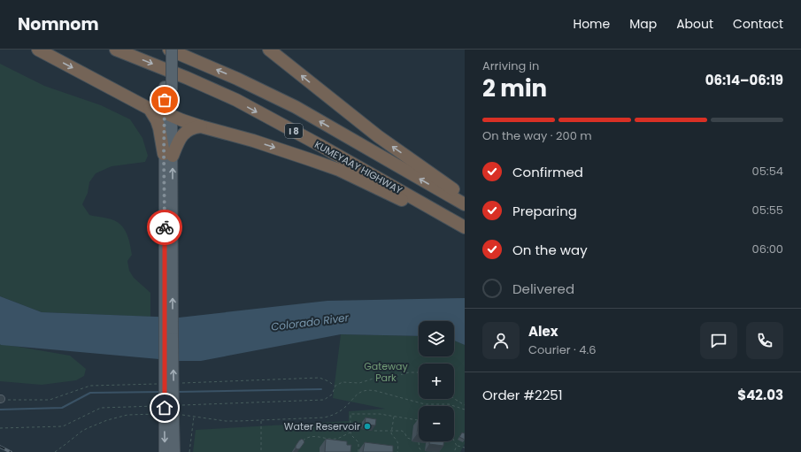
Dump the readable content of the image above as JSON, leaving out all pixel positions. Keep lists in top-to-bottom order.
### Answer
{
  "streets": {
    "highway": ["I 8", "KUMEYAAY HIGHWAY"]
  },
  "water": ["Colorado River"],
  "parks": ["Gateway Park"],
  "places": ["Water Reservoir"],
  "page": {
    "header": "Nomnom",
    "nav": [
      "Home",
      "Map",
      "About",
      "Contact"
    ],
    "heading": ["2 min", "Arriving in", "06:14–06:19"],
    "panel": [
      "Alex",
      "Courier · 4.6",
      "Order #2251",
      "$42.03"
    ],
    "bar": "On the way · 200 m",
    "list": [
      ["Confirmed", "05:54"],
      ["Preparing", "05:55"],
      ["On the way", "06:00"],
      "Delivered"
    ],
    "map_buttons": ["+", "−"]
  }
}
